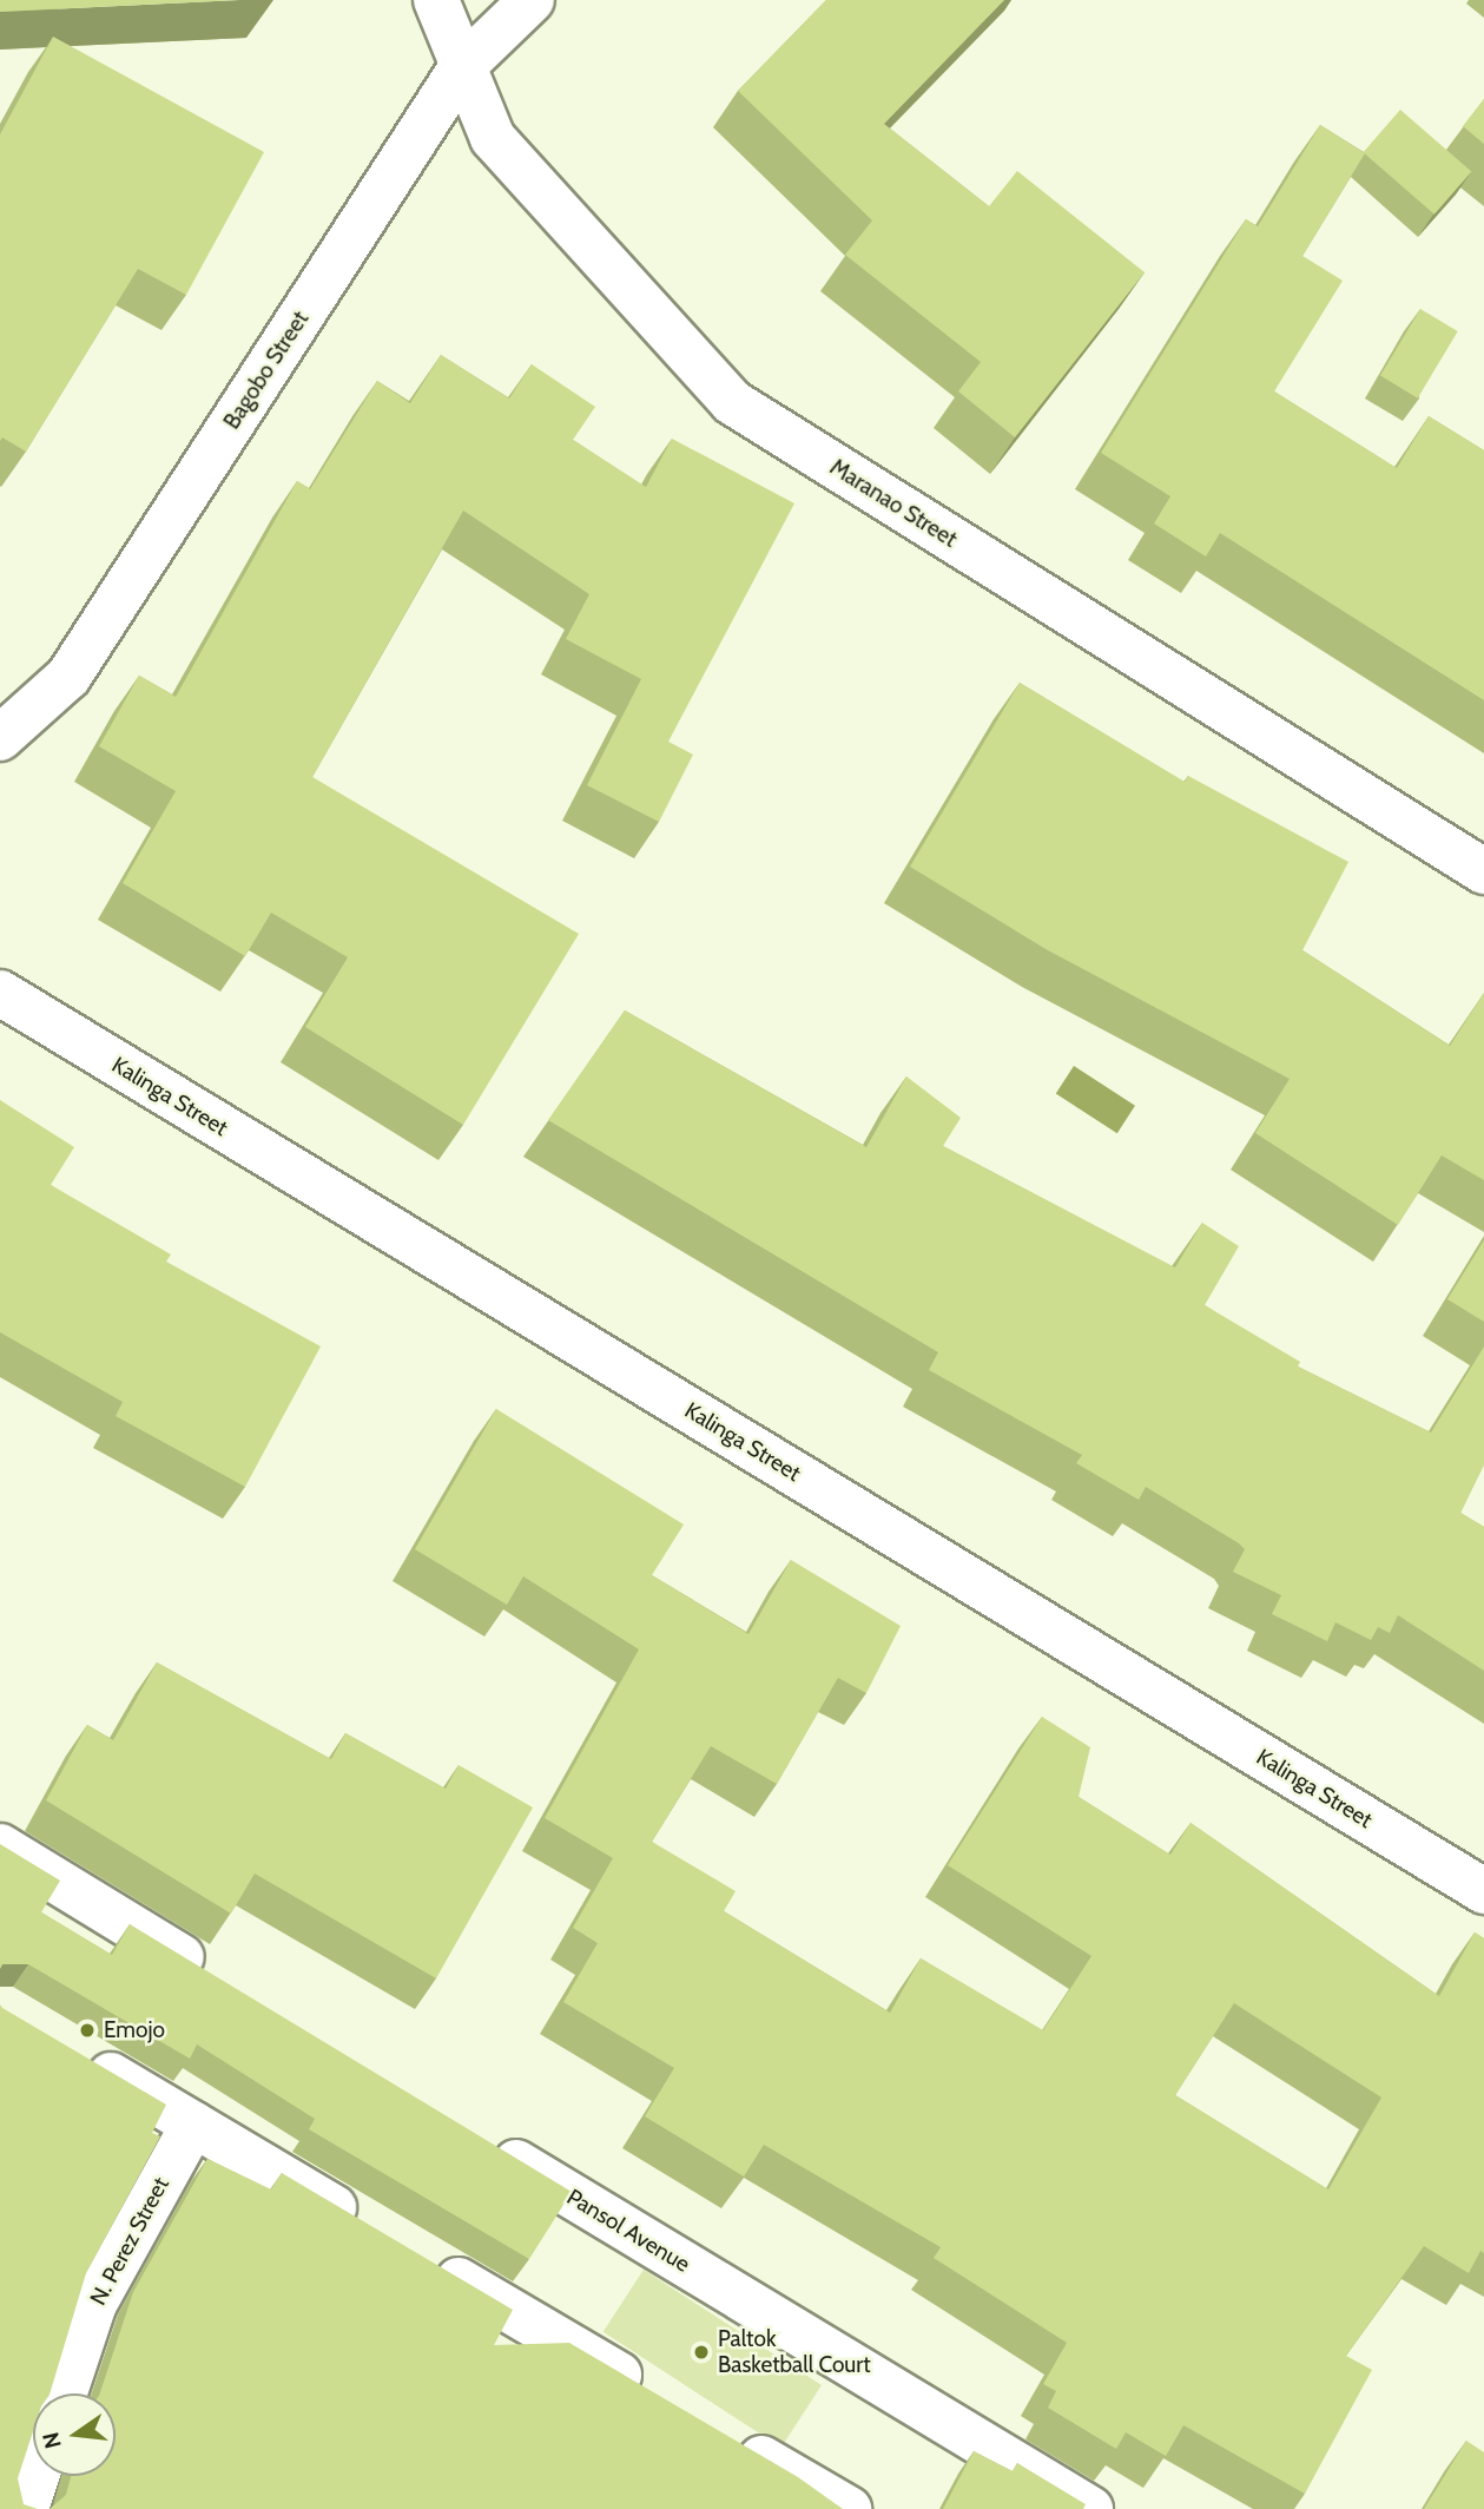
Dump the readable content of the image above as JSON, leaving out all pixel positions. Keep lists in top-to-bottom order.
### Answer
{
  "streets": {
    "street": [
      "Bagobo Street",
      "Maranao Street",
      "Kalinga Street",
      "Pansol Avenue",
      "N. Perez Street"
    ]
  },
  "crossings": [
    ["Bagobo Street", "Maranao Street"]
  ],
  "places": ["Emojo", "Paltok Basketball Court"],
  "north": "left"
}
